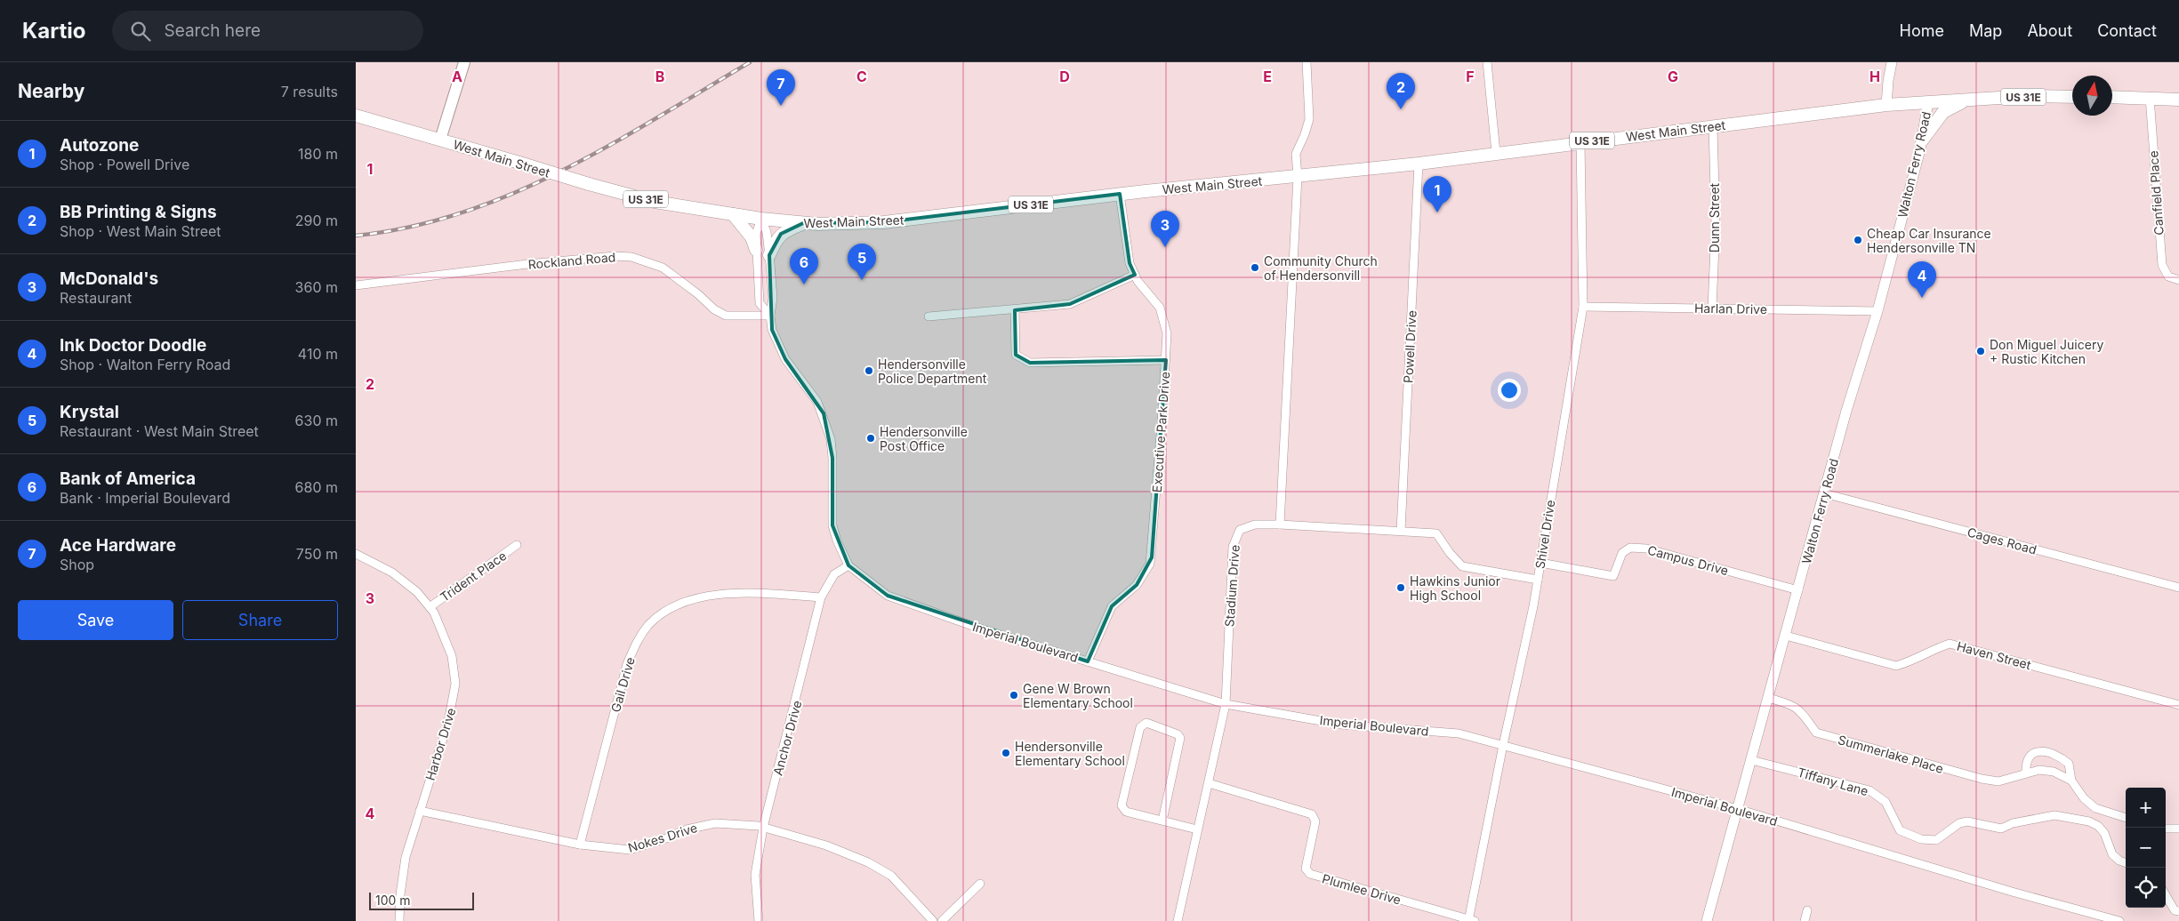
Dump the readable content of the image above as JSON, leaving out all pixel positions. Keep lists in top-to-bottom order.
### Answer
{
  "streets": {
    "main road": ["US 31E", "West Main Street"],
    "street": [
      "Walton Ferry Road",
      "Canfield Place",
      "Dunn Street",
      "Rockland Road",
      "Harlan Drive",
      "Powell Drive",
      "Executive Park Drive",
      "Shivel Drive",
      "Cages Road",
      "Campus Drive",
      "Trident Place",
      "Stadium Drive",
      "Imperial Boulevard",
      "Haven Street",
      "Gail Drive",
      "Anchor Drive",
      "Harbor Drive",
      "Summerlake Place",
      "Tiffany Lane",
      "Nokes Drive",
      "Plumlee Drive"
    ]
  },
  "crossings": [
    ["West Main Street", "Walton Ferry Road"],
    ["West Main Street", "Dunn Street"],
    ["West Main Street", "Powell Drive"],
    ["West Main Street", "Executive Park Drive"],
    ["West Main Street", "Shivel Drive"],
    ["Walton Ferry Road", "Harlan Drive"],
    ["Walton Ferry Road", "Cages Road"],
    ["Walton Ferry Road", "Campus Drive"],
    ["Walton Ferry Road", "Imperial Boulevard"],
    ["Walton Ferry Road", "Haven Street"],
    ["Walton Ferry Road", "Summerlake Place"],
    ["Walton Ferry Road", "Tiffany Lane"],
    ["Dunn Street", "Harlan Drive"],
    ["Harlan Drive", "Shivel Drive"],
    ["Executive Park Drive", "Imperial Boulevard"],
    ["Shivel Drive", "Campus Drive"],
    ["Shivel Drive", "Imperial Boulevard"],
    ["Shivel Drive", "Plumlee Drive"],
    ["Trident Place", "Harbor Drive"],
    ["Stadium Drive", "Imperial Boulevard"],
    ["Stadium Drive", "Plumlee Drive"],
    ["Imperial Boulevard", "Anchor Drive"],
    ["Gail Drive", "Anchor Drive"],
    ["Gail Drive", "Nokes Drive"],
    ["Anchor Drive", "Nokes Drive"],
    ["Harbor Drive", "Nokes Drive"]
  ],
  "places": [
    "Cheap Car Insurance Hendersonville TN",
    "Community Church of Hendersonvill",
    "Don Miguel Juicery + Rustic Kitchen",
    "Hendersonville Police Department",
    "Hendersonville Post Office",
    "Hawkins Junior High School",
    "Gene W Brown Elementary School",
    "Hendersonville Elementary School"
  ],
  "scale_bar": "100 m",
  "north": "top",
  "page": {
    "header": "Kartio",
    "search": "Search here",
    "nav": [
      "Home",
      "Map",
      "About",
      "Contact"
    ],
    "heading": ["Nearby", "7 results"],
    "pins": [
      "7",
      "2",
      "1",
      "3",
      "5",
      "6",
      "4"
    ],
    "list": [
      {
        "mark": "1",
        "name": "Autozone",
        "note": "Shop · Powell Drive",
        "value": "180 m"
      },
      {
        "mark": "2",
        "name": "BB Printing & Signs",
        "note": "Shop · West Main Street",
        "value": "290 m"
      },
      {
        "mark": "3",
        "name": "McDonald's",
        "note": "Restaurant",
        "value": "360 m"
      },
      {
        "mark": "4",
        "name": "Ink Doctor Doodle",
        "note": "Shop · Walton Ferry Road",
        "value": "410 m"
      },
      {
        "mark": "5",
        "name": "Krystal",
        "note": "Restaurant · West Main Street",
        "value": "630 m"
      },
      {
        "mark": "6",
        "name": "Bank of America",
        "note": "Bank · Imperial Boulevard",
        "value": "680 m"
      },
      {
        "mark": "7",
        "name": "Ace Hardware",
        "note": "Shop",
        "value": "750 m"
      }
    ],
    "buttons": ["Save", "Share"],
    "map_buttons": ["+", "−"],
    "scale": "100 m"
  },
  "grid": {
    "columns": [
      "A",
      "B",
      "C",
      "D",
      "E",
      "F",
      "G",
      "H"
    ],
    "rows": [
      "1",
      "2",
      "3",
      "4"
    ]
  }
}
